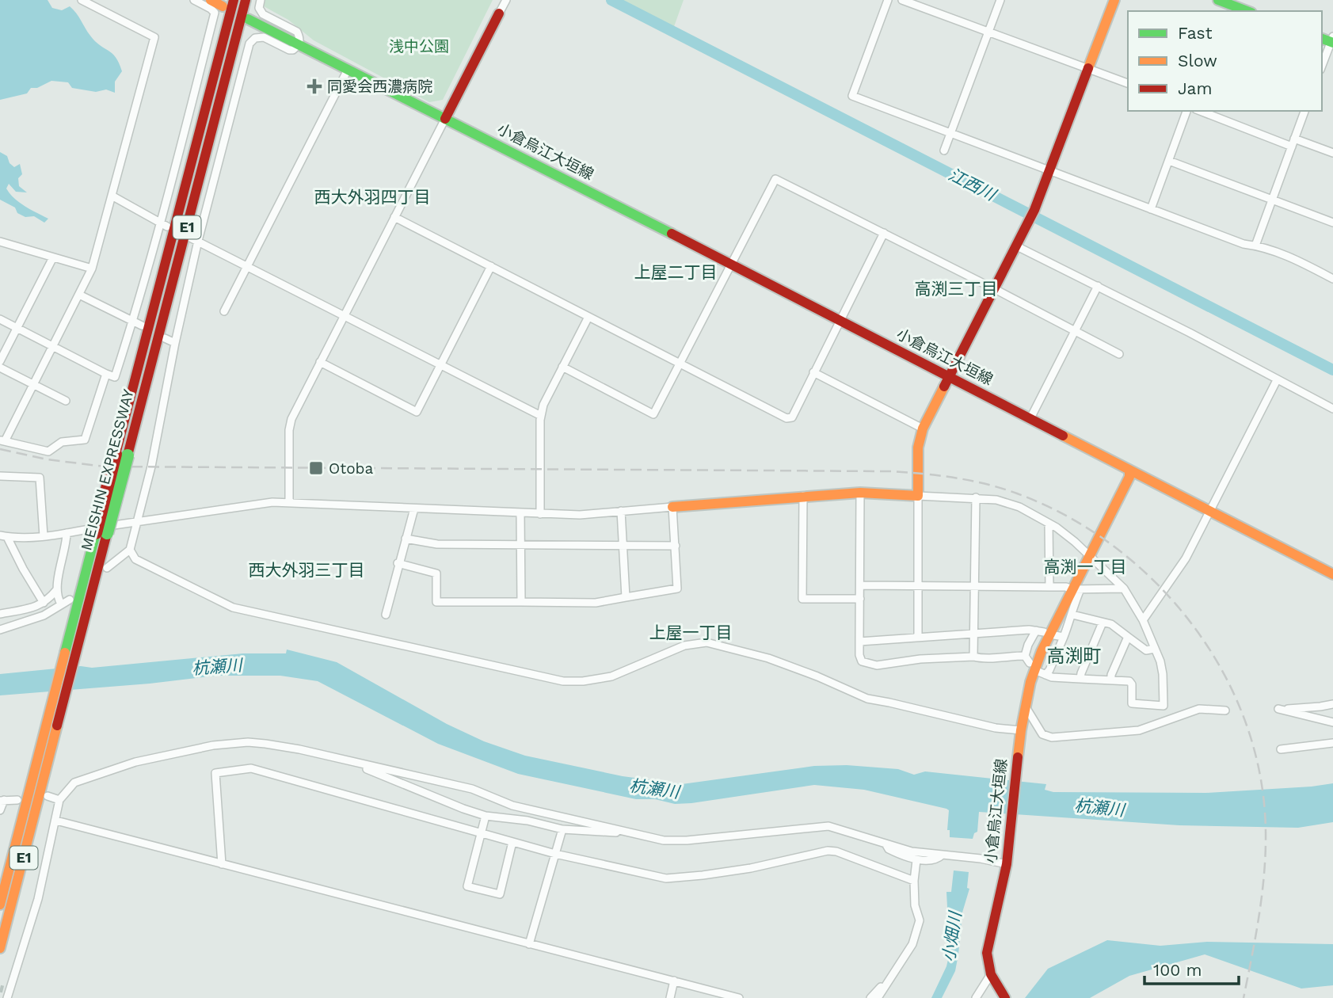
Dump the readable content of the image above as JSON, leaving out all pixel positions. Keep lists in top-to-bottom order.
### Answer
{
  "streets": {
    "main road": ["小倉烏江大垣線", "E1", "MEISHIN EXPRESSWAY"]
  },
  "districts": [
    "西大外羽四丁目",
    "上屋二丁目",
    "高渕三丁目",
    "高渕一丁目",
    "西大外羽三丁目",
    "上屋一丁目",
    "高渕町"
  ],
  "water": ["江西川", "杭瀬川", "小畑川"],
  "parks": ["浅中公園"],
  "places": {
    "health": ["同愛会西濃病院"],
    "transit": ["Otoba"]
  },
  "legend": ["Fast", "Slow", "Jam"],
  "scale_bar": "100 m"
}
